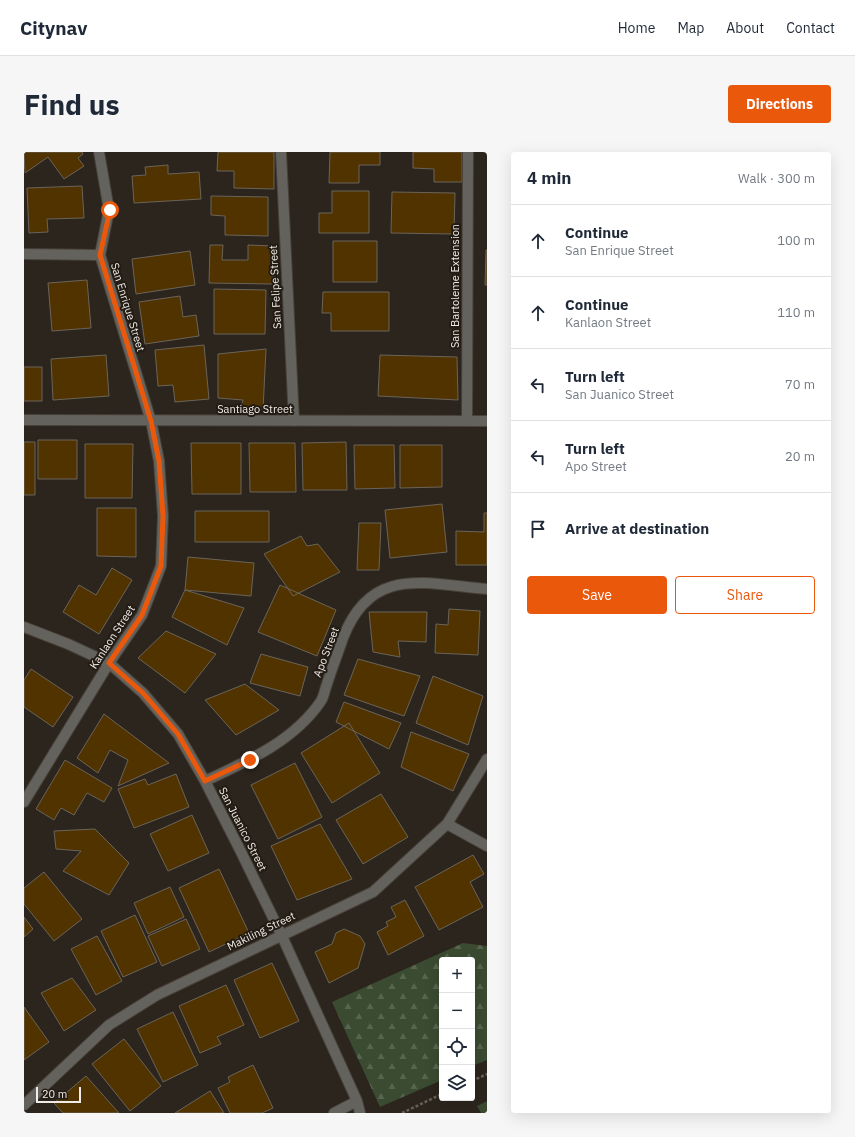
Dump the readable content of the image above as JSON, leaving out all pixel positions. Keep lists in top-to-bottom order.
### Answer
{
  "streets": {
    "street": [
      "San Bartoleme Extension",
      "San Felipe Street",
      "San Enrique Street",
      "Santiago Street",
      "Kanlaon Street",
      "Apo Street",
      "San Juanico Street",
      "Makiling Street"
    ]
  },
  "crossings": [
    ["San Bartoleme Extension", "Santiago Street"],
    ["San Felipe Street", "Santiago Street"],
    ["San Enrique Street", "Santiago Street"],
    ["San Enrique Street", "Kanlaon Street"],
    ["Santiago Street", "Kanlaon Street"],
    ["Kanlaon Street", "San Juanico Street"],
    ["Apo Street", "San Juanico Street"],
    ["San Juanico Street", "Makiling Street"]
  ],
  "scale_bar": "20 m",
  "page": {
    "header": "Citynav",
    "nav": [
      "Home",
      "Map",
      "About",
      "Contact"
    ],
    "buttons": [
      "Directions",
      ["Save", "Share"]
    ],
    "title": "Find us",
    "heading": ["4 min", "Walk · 300 m"],
    "list": [
      ["Continue", "San Enrique Street", "100 m"],
      ["Continue", "Kanlaon Street", "110 m"],
      ["Turn left", "San Juanico Street", "70 m"],
      ["Turn left", "Apo Street", "20 m"],
      "Arrive at destination"
    ],
    "map_buttons": ["+", "−"],
    "scale": "20 m"
  }
}
